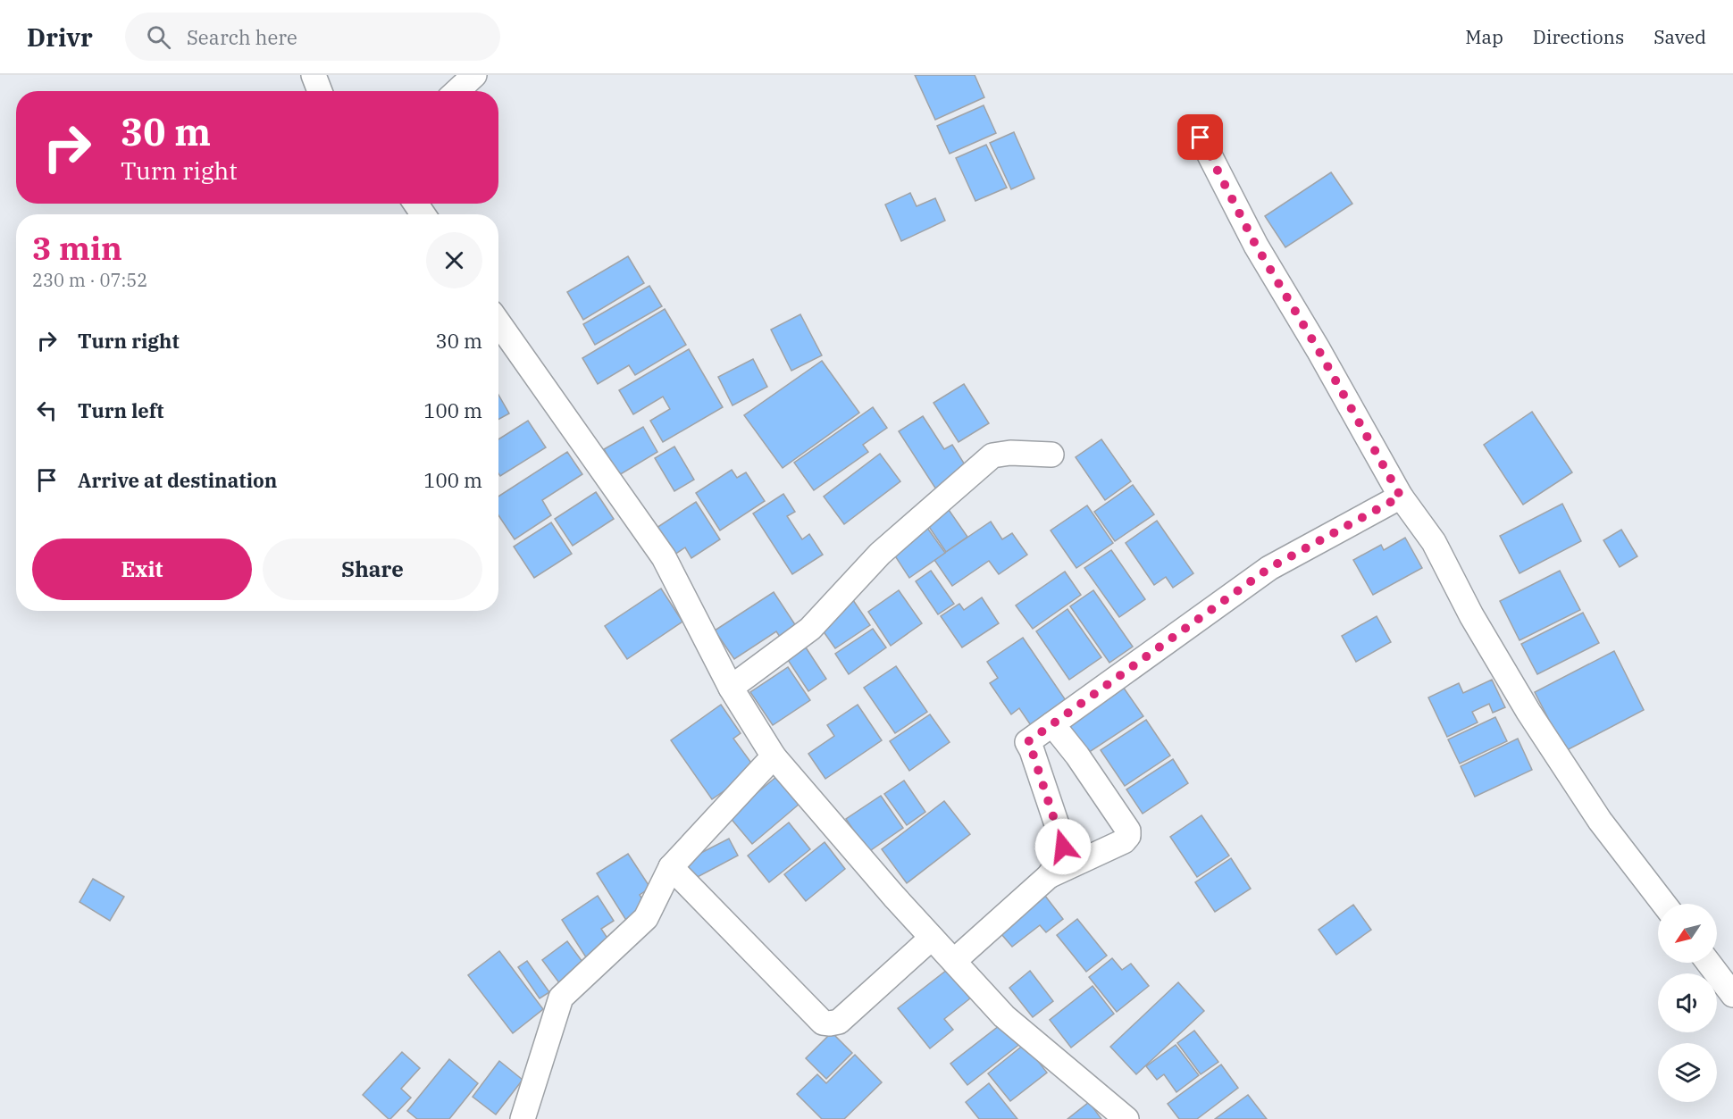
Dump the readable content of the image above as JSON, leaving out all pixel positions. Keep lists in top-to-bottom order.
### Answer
{
  "north": "bottom left",
  "page": {
    "header": "Drivr",
    "search": "Search here",
    "nav": ["Map", "Directions", "Saved"],
    "turn": ["30 m", "Turn right"],
    "heading": ["3 min", "230 m · 07:52"],
    "list": [
      {
        "name": "Turn right",
        "value": "30 m"
      },
      {
        "name": "Turn left",
        "value": "100 m"
      },
      {
        "name": "Arrive at destination",
        "value": "100 m"
      }
    ],
    "buttons": ["Exit", "Share"]
  }
}
